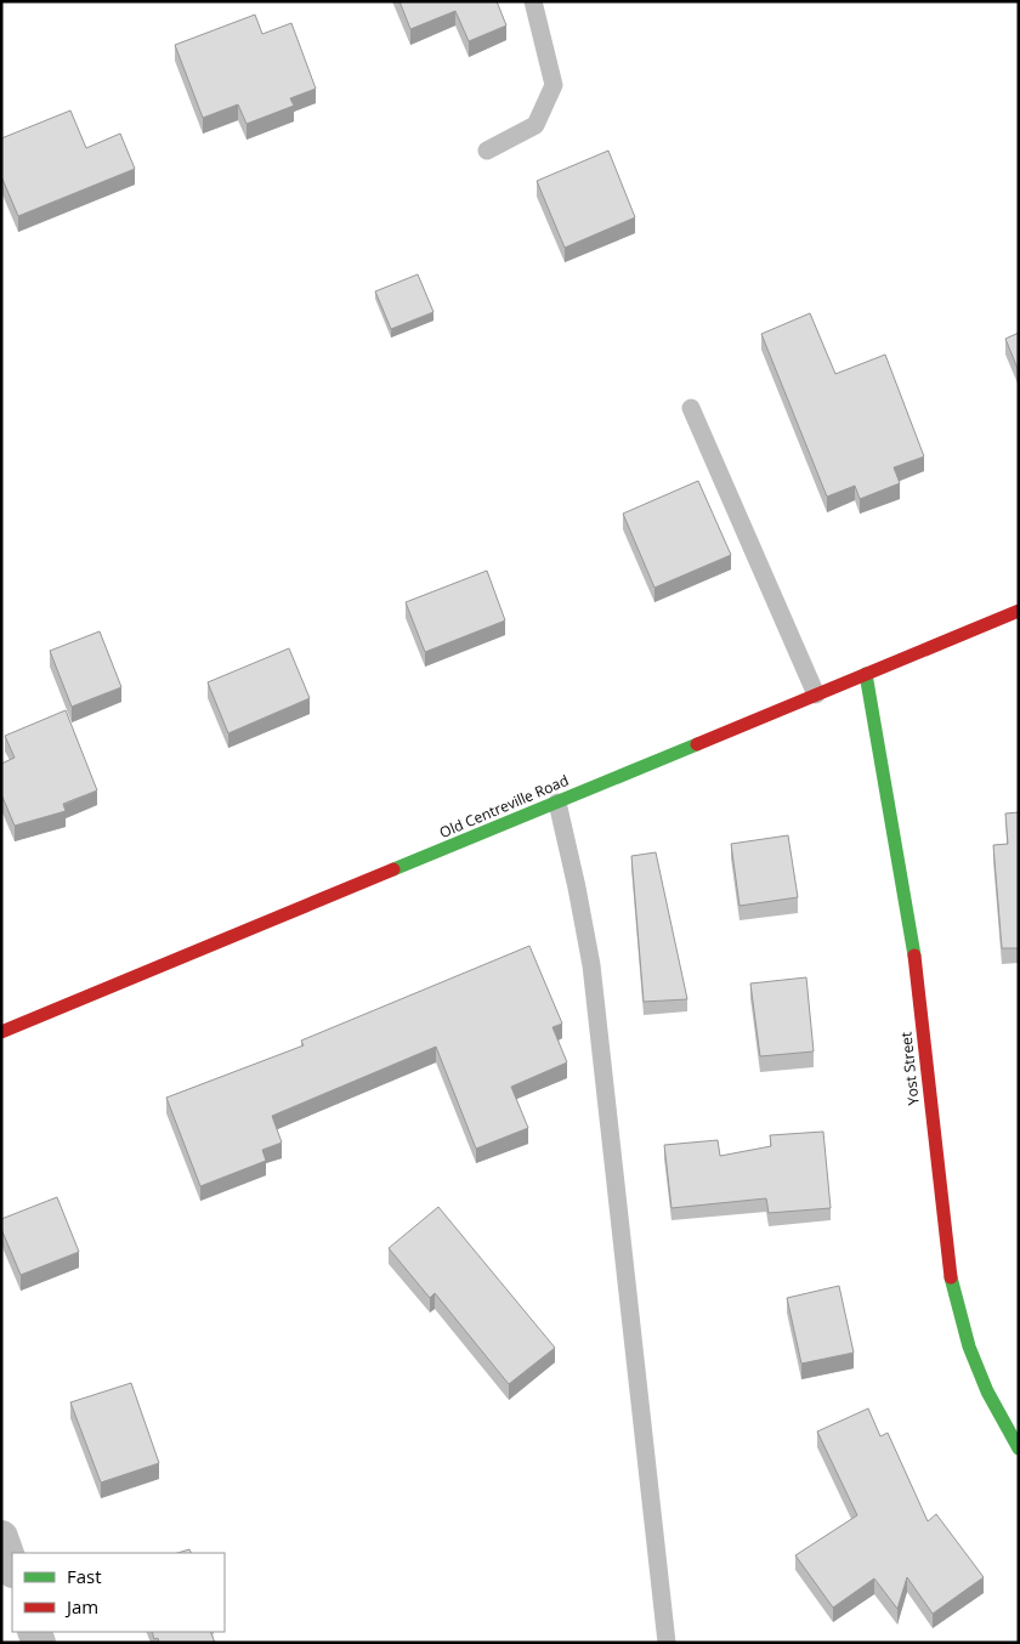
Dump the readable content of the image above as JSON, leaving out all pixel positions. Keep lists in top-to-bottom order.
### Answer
{
  "streets": {
    "main road": ["Old Centreville Road", "Yost Street"]
  },
  "crossings": [
    ["Old Centreville Road", "Yost Street"]
  ],
  "legend": ["Fast", "Jam"]
}
